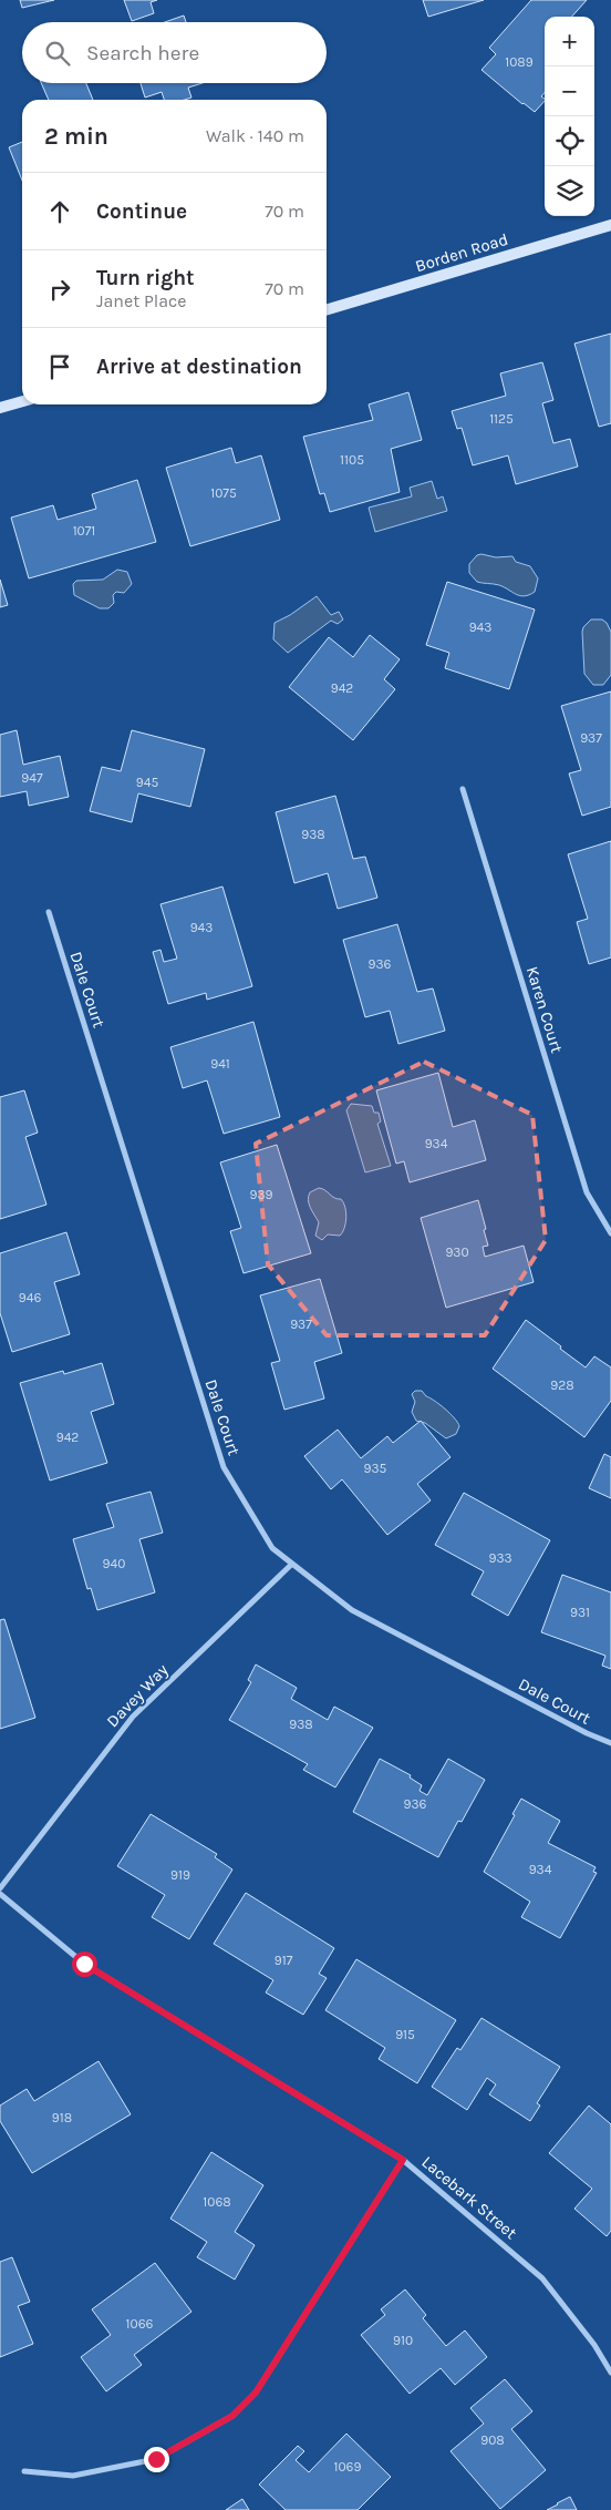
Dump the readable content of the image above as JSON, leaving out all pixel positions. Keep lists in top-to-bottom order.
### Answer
{
  "streets": {
    "main road": ["Borden Road"],
    "street": [
      "Dale Court",
      "Karen Court",
      "Davey Way",
      "Lacebark Street"
    ]
  },
  "crossings": [
    ["Dale Court", "Davey Way"]
  ],
  "house_numbers": [
    "1089",
    "1125",
    "1105",
    "1075",
    "1071",
    "943",
    "942",
    "937",
    "947",
    "945",
    "938",
    "943",
    "936",
    "941",
    "934",
    "939",
    "930",
    "946",
    "937",
    "928",
    "942",
    "935",
    "933",
    "940",
    "931",
    "938",
    "936",
    "934",
    "919",
    "917",
    "915",
    "918",
    "1068",
    "1066",
    "910",
    "908",
    "1069"
  ],
  "page": {
    "map_buttons": ["+", "−"],
    "search": "Search here",
    "heading": ["2 min", "Walk · 140 m"],
    "list": [
      ["Continue", "70 m"],
      ["Turn right", "Janet Place", "70 m"],
      "Arrive at destination"
    ]
  }
}
